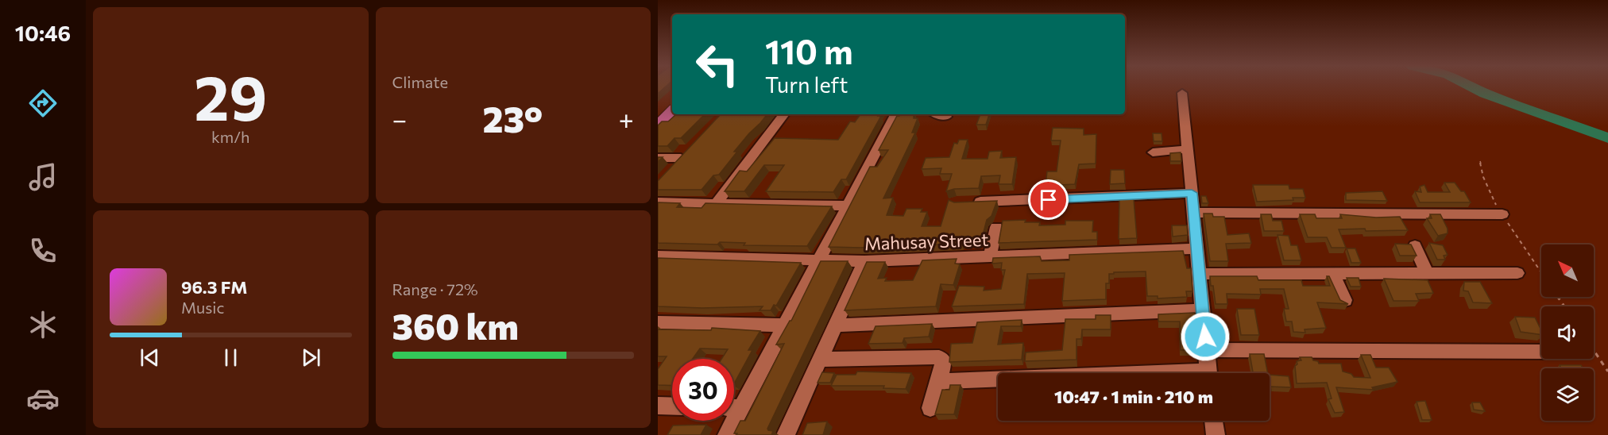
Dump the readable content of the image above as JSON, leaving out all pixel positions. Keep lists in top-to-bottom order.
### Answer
{
  "streets": {
    "street": ["Mahusay Street"]
  },
  "north": "top left",
  "page": {
    "tabs": "10:46",
    "tile": [
      ["29", "km/h"],
      "Climate",
      ["Range · 72%", "360 km"]
    ],
    "turn": ["110 m", "Turn left"],
    "heat": ["−", "23°", "+"],
    "song": ["96.3 FM", "Music"],
    "limit": "30",
    "trip": "10:47 · 1 min · 210 m"
  }
}
